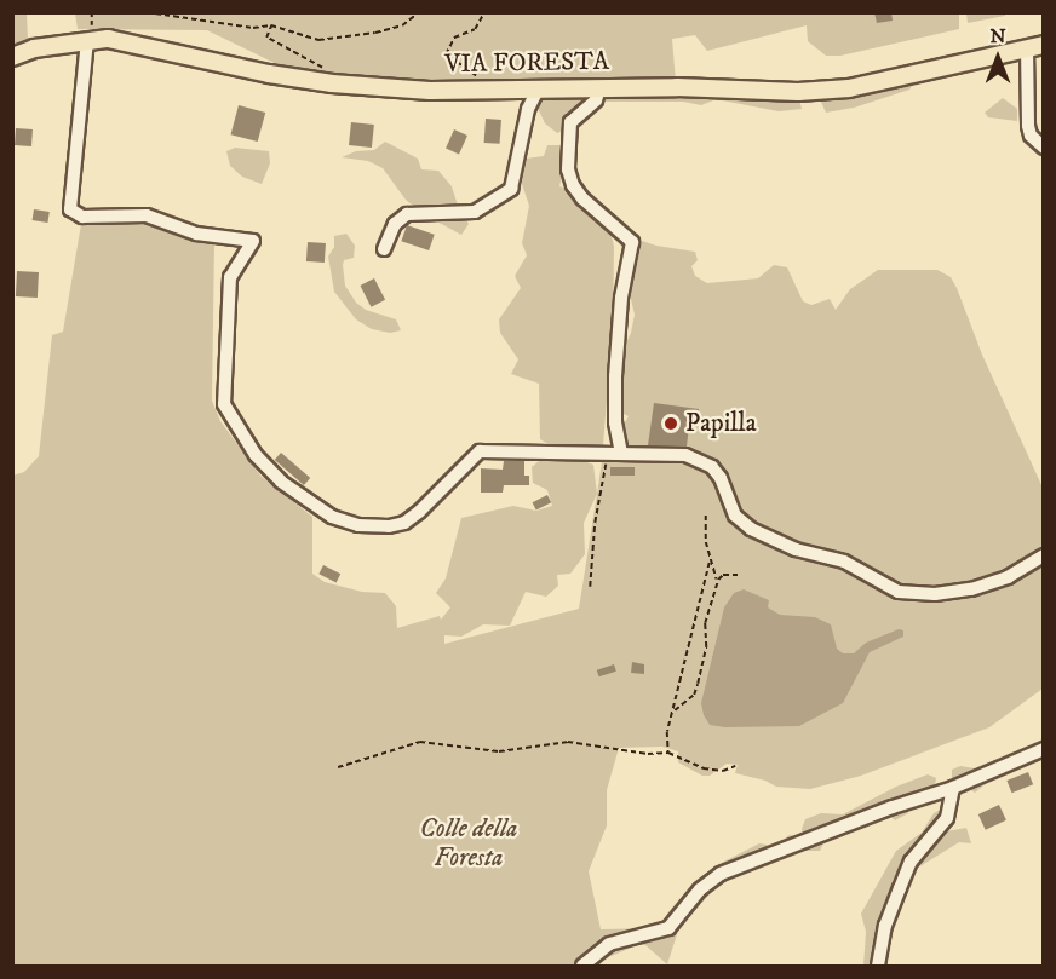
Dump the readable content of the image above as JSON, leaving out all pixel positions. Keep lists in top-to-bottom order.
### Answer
{
  "streets": {
    "main road": ["VIA FORESTA"]
  },
  "parks": ["Colle della Foresta"],
  "places": ["Papilla"],
  "north": "top"
}
